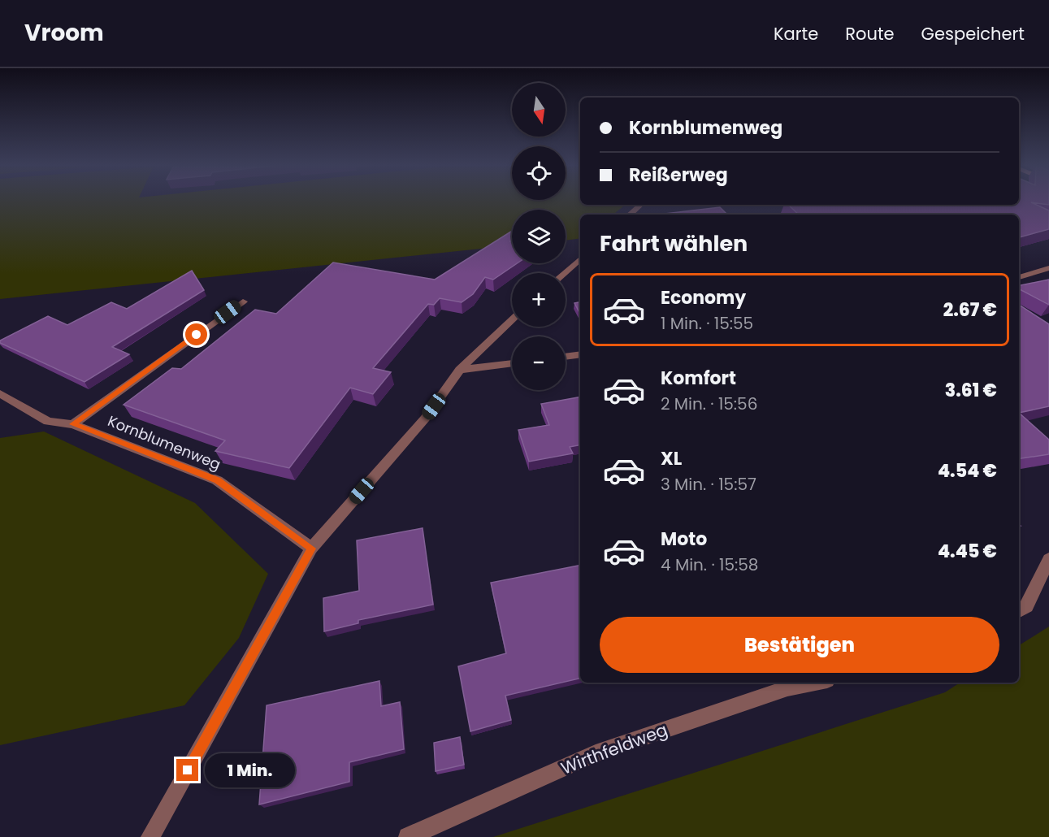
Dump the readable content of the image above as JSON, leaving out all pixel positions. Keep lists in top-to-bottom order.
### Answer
{
  "streets": {
    "street": ["Kornblumenweg", "Wirthfeldweg"]
  },
  "north": "bottom",
  "page": {
    "header": "Vroom",
    "nav": ["Karte", "Route", "Gespeichert"],
    "map_buttons": ["+", "−"],
    "banner": ["Kornblumenweg", "Reißerweg"],
    "heading": "Fahrt wählen",
    "list": [
      {
        "name": "Economy",
        "note": "1 Min. · 15:55",
        "value": "2.67 €"
      },
      {
        "name": "Komfort",
        "note": "2 Min. · 15:56",
        "value": "3.61 €"
      },
      {
        "name": "XL",
        "note": "3 Min. · 15:57",
        "value": "4.54 €"
      },
      {
        "name": "Moto",
        "note": "4 Min. · 15:58",
        "value": "4.45 €"
      }
    ],
    "buttons": "Bestätigen",
    "bubble": "1 Min."
  }
}
